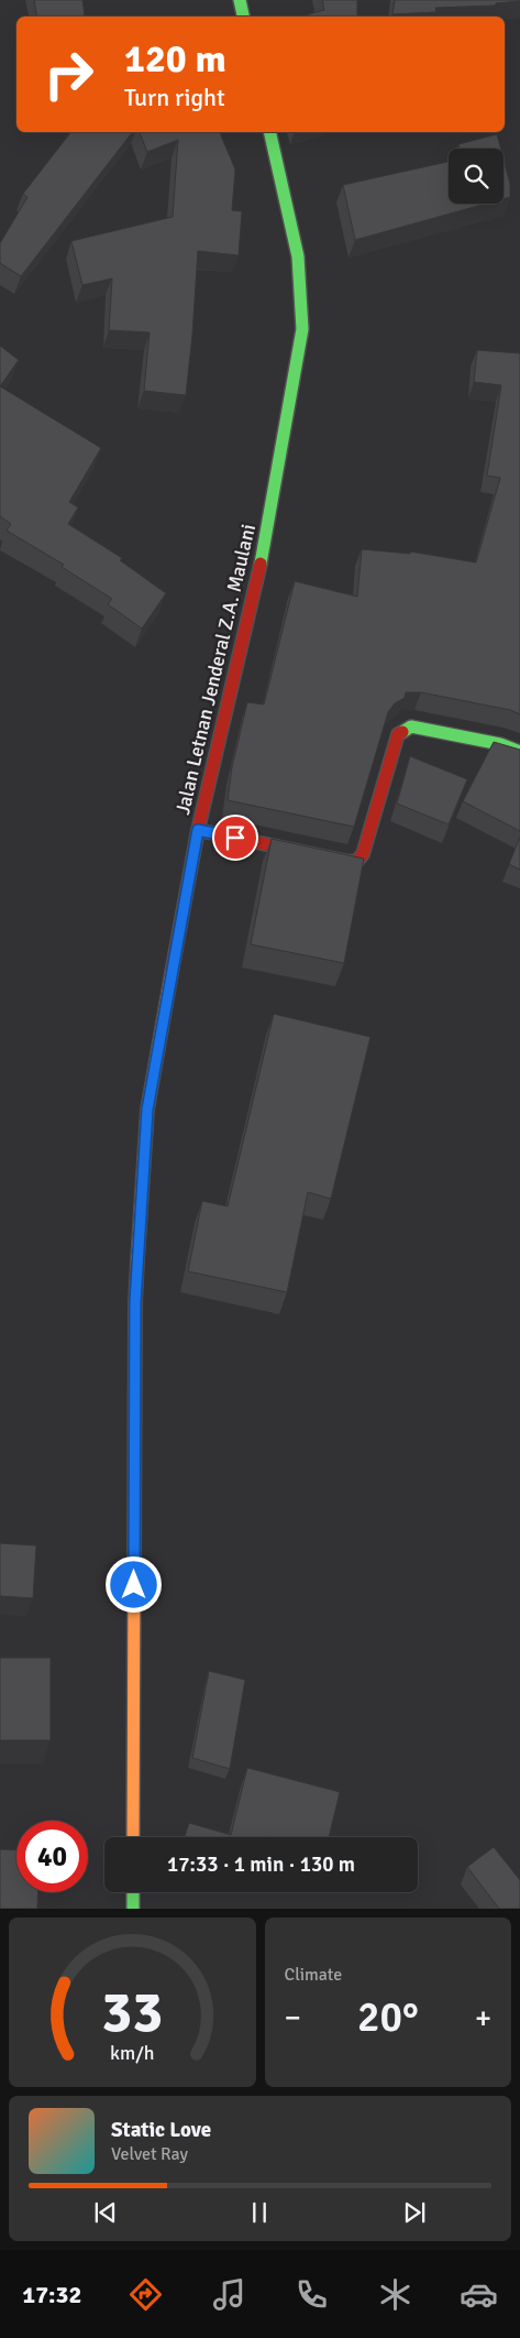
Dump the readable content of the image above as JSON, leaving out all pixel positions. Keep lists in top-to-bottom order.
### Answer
{
  "streets": {
    "street": ["Jalan Letnan Jenderal Z.A. Maulani"]
  },
  "page": {
    "turn": ["120 m", "Turn right"],
    "limit": "40",
    "trip": "17:33 · 1 min · 130 m",
    "tile": "Climate",
    "heat": ["−", "20°", "+"],
    "song": ["Static Love", "Velvet Ray"],
    "tabs": "17:32",
    "gauge": ["33", "km/h"]
  }
}
